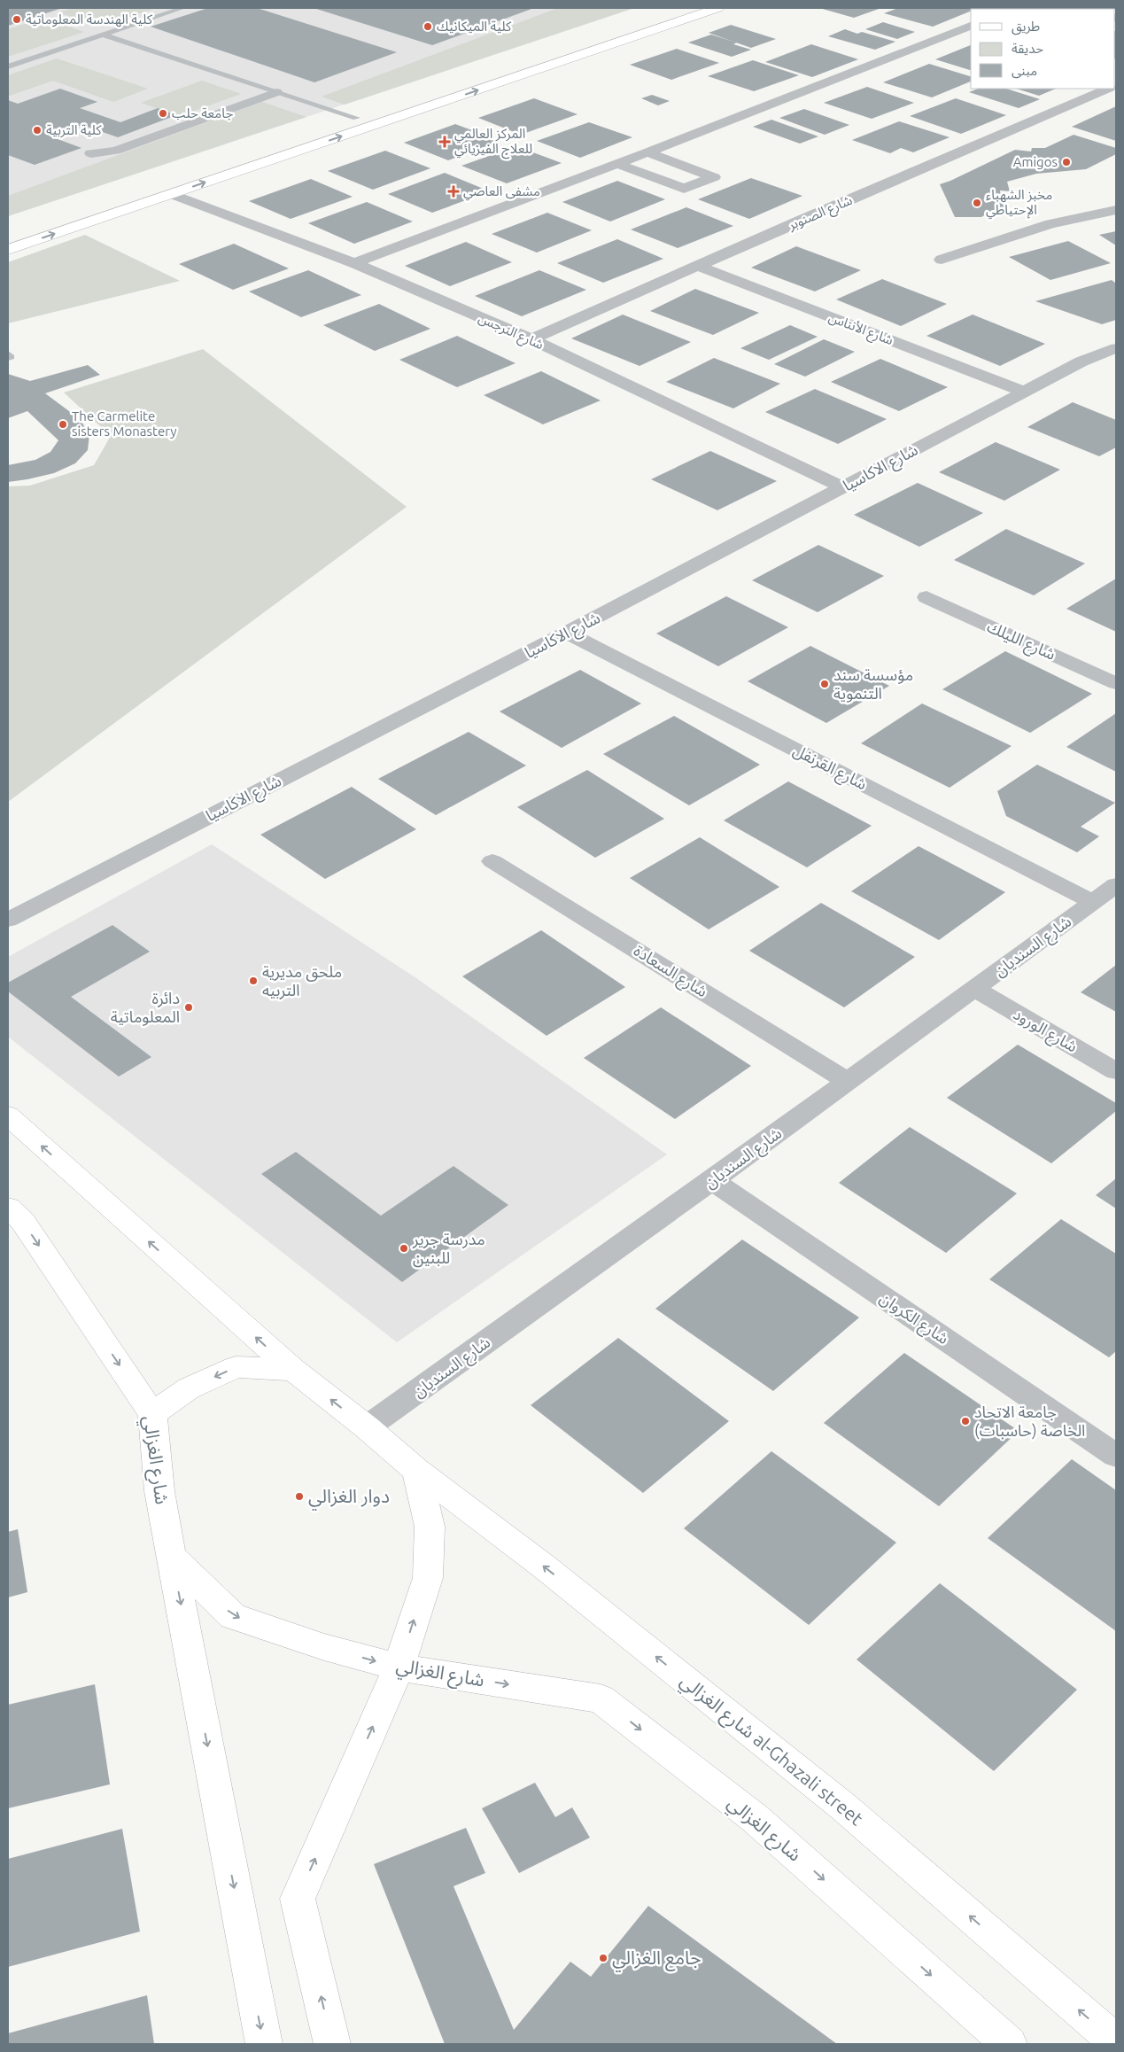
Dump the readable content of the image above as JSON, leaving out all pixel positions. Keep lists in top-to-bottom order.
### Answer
{
  "streets": {
    "main road": ["شارع الغزالي", "شارع الغزالي al-Ghazali street"],
    "street": [
      "شارع الصنوبر",
      "شارع الأنناس",
      "شارع النرجس",
      "شارع الاكاسيا",
      "شارع الليلك",
      "شارع القرنفل",
      "شارع السنديان",
      "شارع السعادة",
      "شارع الورود",
      "شارع الكروان"
    ]
  },
  "crossings": [
    ["شارع الصنوبر", "شارع الأنناس"],
    ["شارع الصنوبر", "شارع النرجس"],
    ["شارع الأنناس", "شارع الاكاسيا"],
    ["شارع النرجس", "شارع الاكاسيا"],
    ["شارع الاكاسيا", "شارع القرنفل"],
    ["شارع القرنفل", "شارع السنديان"],
    ["شارع السنديان", "شارع السعادة"],
    ["شارع السنديان", "شارع الورود"],
    ["شارع السنديان", "شارع الكروان"]
  ],
  "one_way": ["شارع الغزالي", "شارع الغزالي al-Ghazali street"],
  "places": {
    "other": [
      "كلية الهندسة المعلوماتية",
      "كلية الميكانيك",
      "جامعة حلب",
      "كلية التربية",
      "Amigos",
      "مخبز الشهباء الإحتياطي",
      "The Carmelite sisters Monastery",
      "مؤسسة سند التنموية",
      "ملحق مديرية التربيه",
      "دائرة المعلوماتية",
      "مدرسة جرير للبنين",
      "جامعة الاتحاد الخاصة (حاسبات)",
      "دوار الغزالي",
      "جامع الغزالي"
    ],
    "health": ["المركز العالمي للعلاج الفيزيائي", "مشفى العاصي"]
  },
  "legend": ["طريق", "حديقة", "مبنى"]
}
